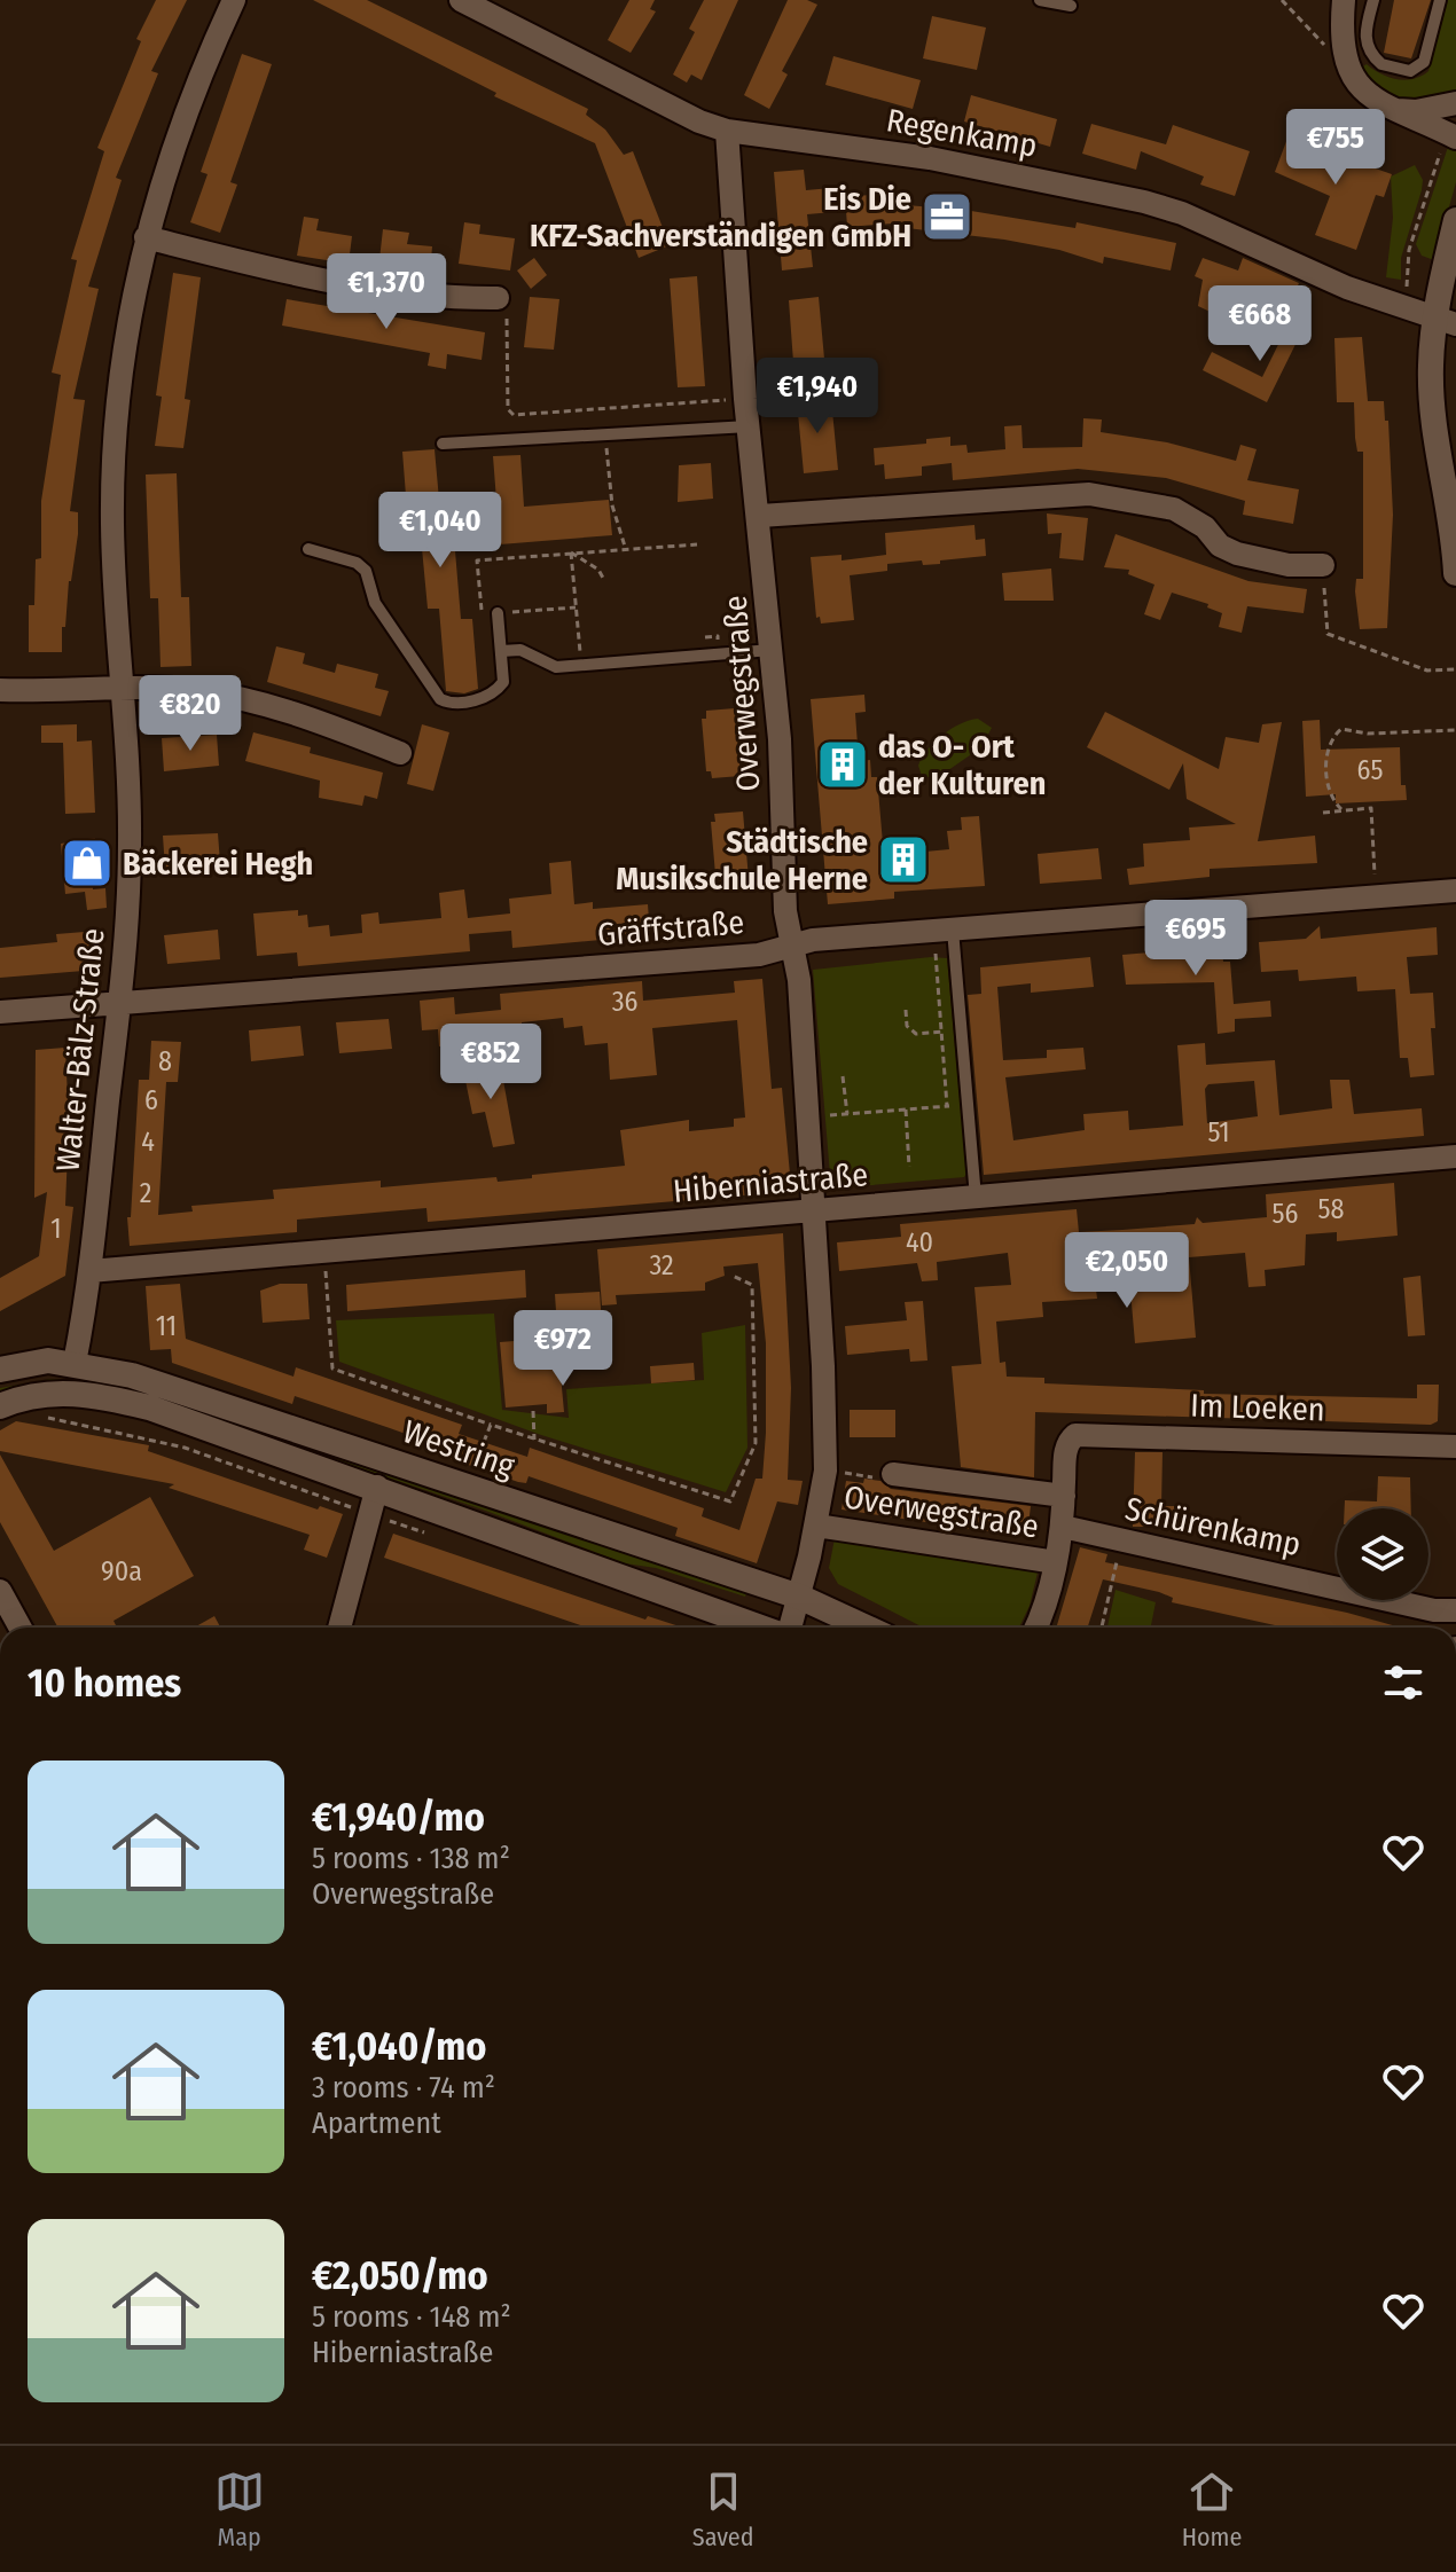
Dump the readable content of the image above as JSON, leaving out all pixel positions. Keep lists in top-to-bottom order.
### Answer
{
  "streets": {
    "main road": ["Westring"],
    "street": [
      "Regenkamp",
      "Overwegstraße",
      "Gräffstraße",
      "Walter-Bälz-Straße",
      "Hiberniastraße",
      "Im Loeken",
      "Schürenkamp"
    ]
  },
  "crossings": [
    ["Regenkamp", "Overwegstraße"],
    ["Overwegstraße", "Gräffstraße"],
    ["Overwegstraße", "Hiberniastraße"],
    ["Overwegstraße", "Westring"],
    ["Gräffstraße", "Walter-Bälz-Straße"],
    ["Walter-Bälz-Straße", "Hiberniastraße"],
    ["Walter-Bälz-Straße", "Westring"]
  ],
  "places": {
    "office": ["Eis Die KFZ-Sachverständigen GmbH"],
    "building": ["das O- Ort der Kulturen", "Städtische Musikschule Herne"],
    "shop": ["Bäckerei Hegh"]
  },
  "house_numbers": [
    "65",
    "36",
    "8",
    "6",
    "51",
    "4",
    "2",
    "58",
    "56",
    "1",
    "40",
    "32",
    "11",
    "90a"
  ],
  "page": {
    "price": [
      "€755",
      "€1,370",
      "€668",
      "€1,940",
      "€1,040",
      "€820",
      "€695",
      "€852",
      "€2,050",
      "€972"
    ],
    "heading": "10 homes",
    "list": [
      {
        "name": "€1,940/mo",
        "note": "5 rooms · 138 m² · Overwegstraße"
      },
      {
        "name": "€1,040/mo",
        "note": "3 rooms · 74 m² · Apartment"
      },
      {
        "name": "€2,050/mo",
        "note": "5 rooms · 148 m² · Hiberniastraße"
      }
    ],
    "tabs": ["Map", "Saved", "Home"]
  }
}
